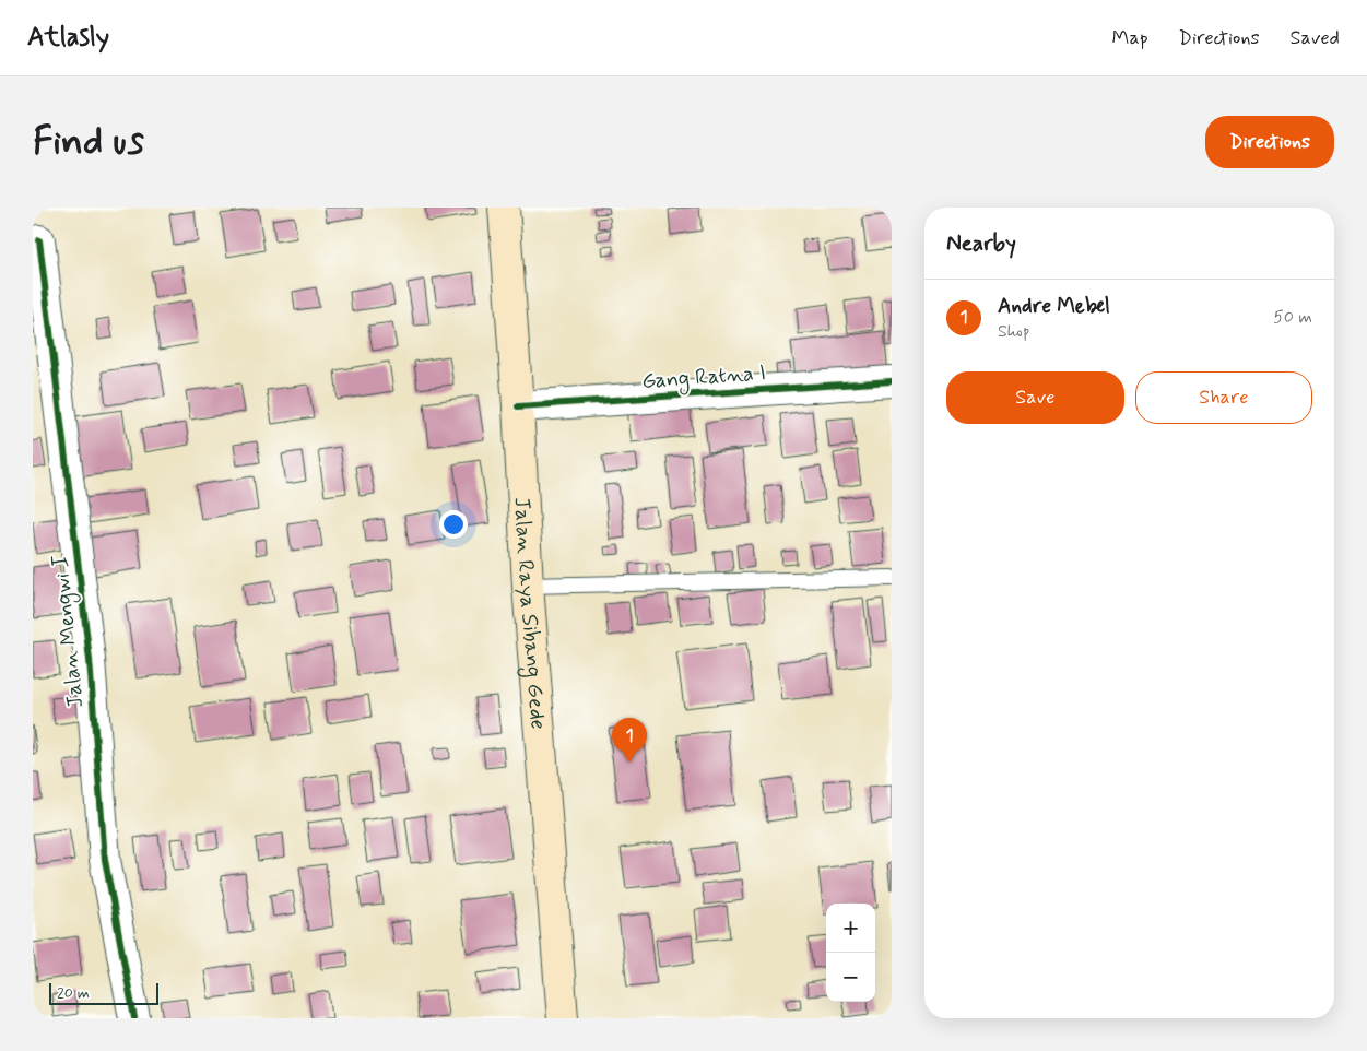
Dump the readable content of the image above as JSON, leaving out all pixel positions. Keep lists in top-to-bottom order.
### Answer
{
  "streets": {
    "main road": ["Jalan Raya Sibang Gede"],
    "street": ["Gang Ratna I", "Jalan Mengwi I"]
  },
  "crossings": [
    ["Gang Ratna I", "Jalan Raya Sibang Gede"]
  ],
  "scale_bar": "20 m",
  "page": {
    "header": "Atlasly",
    "nav": ["Map", "Directions", "Saved"],
    "buttons": [
      "Directions",
      ["Save", "Share"]
    ],
    "title": "Find us",
    "heading": "Nearby",
    "list": [
      {
        "mark": "1",
        "name": "Andre Mebel",
        "note": "Shop",
        "value": "50 m"
      }
    ],
    "pins": "1",
    "map_buttons": ["+", "−"],
    "scale": "20 m"
  }
}
